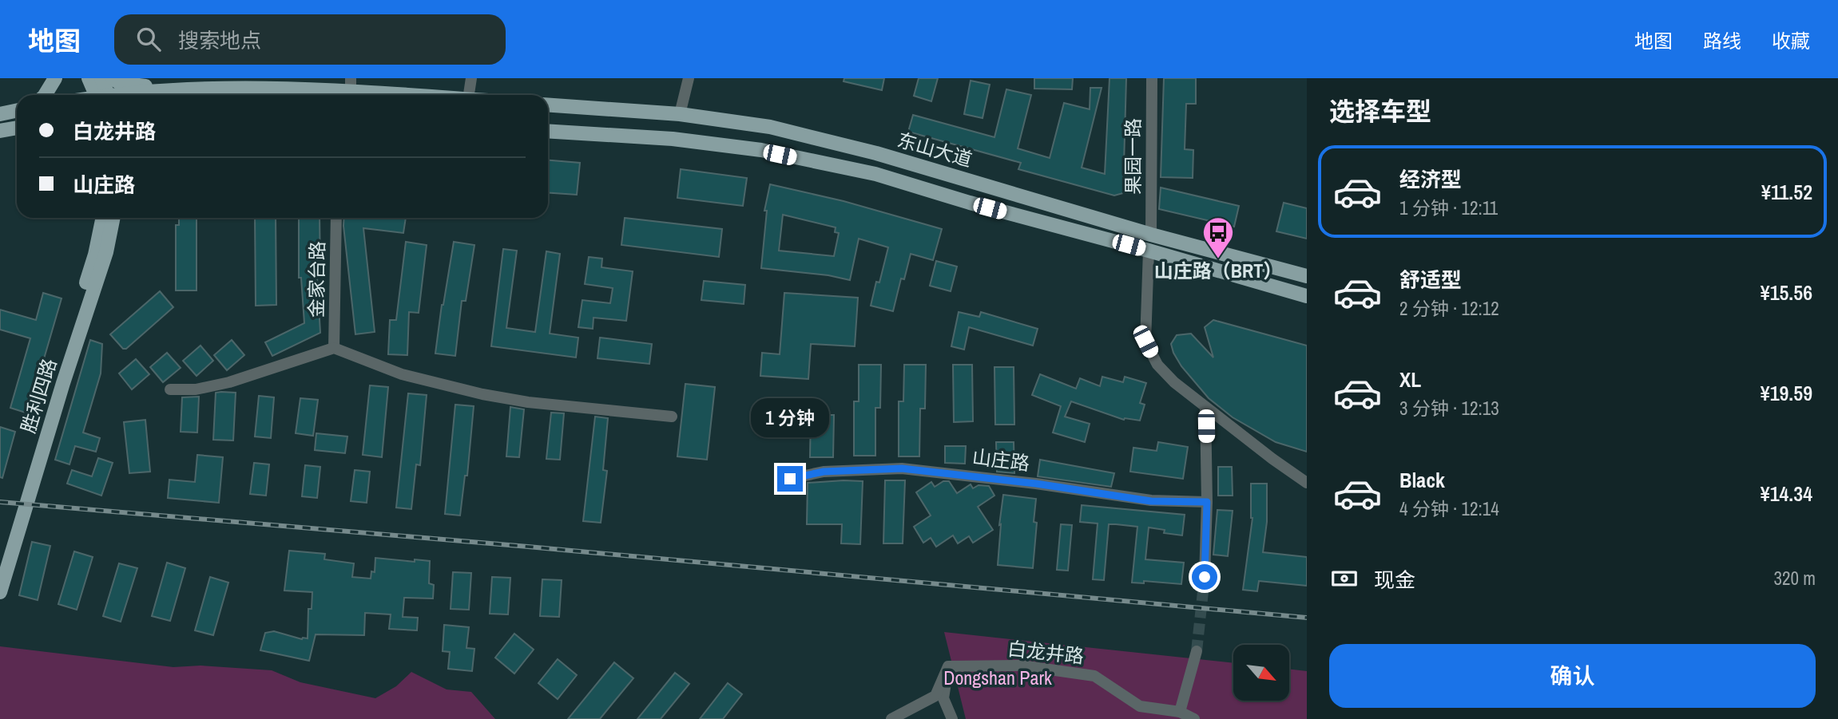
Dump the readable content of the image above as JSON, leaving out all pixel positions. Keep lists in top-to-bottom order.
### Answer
{
  "streets": {
    "main road": ["东山大道", "胜利四路"],
    "street": [
      "果园一路",
      "金家台路",
      "山庄路",
      "白龙井路"
    ]
  },
  "crossings": [
    ["东山大道", "果园一路"]
  ],
  "parks": ["Dongshan Park"],
  "places": {
    "bus stop": ["山庄路（BRT）"]
  },
  "north": "bottom right",
  "page": {
    "header": "地图",
    "search": "搜索地点",
    "nav": ["地图", "路线", "收藏"],
    "heading": "选择车型",
    "banner": ["白龙井路", "山庄路"],
    "list": [
      {
        "name": "经济型",
        "note": "1 分钟 · 12:11",
        "value": "¥11.52"
      },
      {
        "name": "舒适型",
        "note": "2 分钟 · 12:12",
        "value": "¥15.56"
      },
      {
        "name": "XL",
        "note": "3 分钟 · 12:13",
        "value": "¥19.59"
      },
      {
        "name": "Black",
        "note": "4 分钟 · 12:14",
        "value": "¥14.34"
      }
    ],
    "bubble": "1 分钟",
    "pay": ["现金", "320 m"],
    "buttons": "确认"
  }
}
